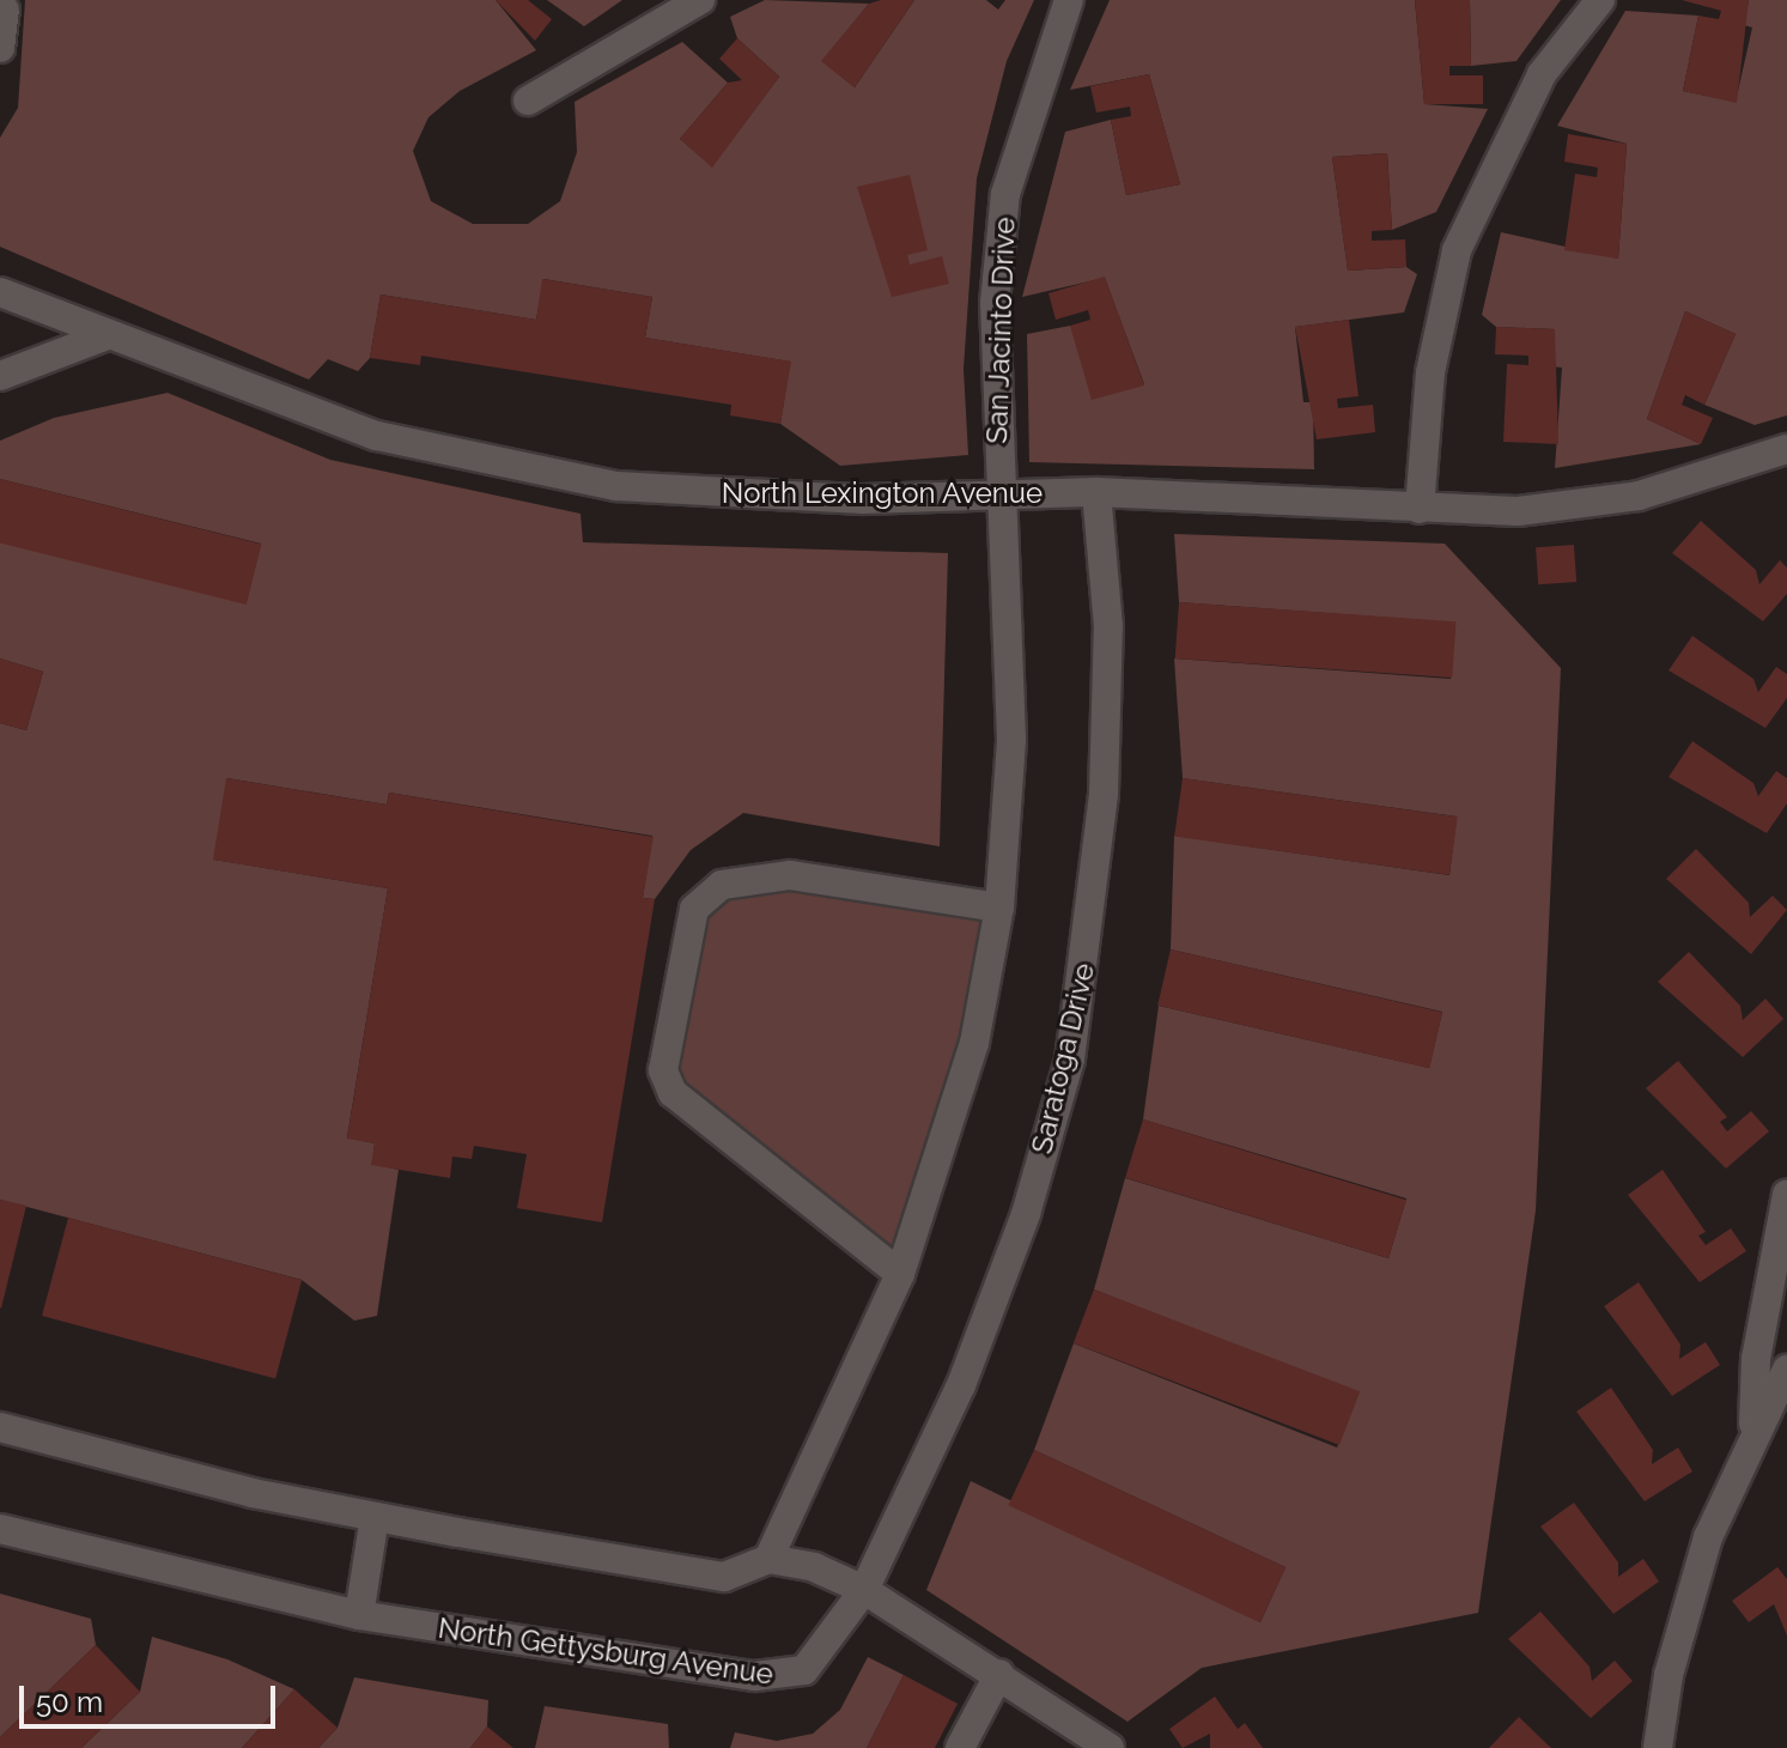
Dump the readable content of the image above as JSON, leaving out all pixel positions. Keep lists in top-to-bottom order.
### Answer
{
  "streets": {
    "street": [
      "San Jacinto Drive",
      "North Lexington Avenue",
      "Saratoga Drive",
      "North Gettysburg Avenue"
    ]
  },
  "crossings": [
    ["San Jacinto Drive", "North Lexington Avenue"],
    ["North Lexington Avenue", "Saratoga Drive"],
    ["Saratoga Drive", "North Gettysburg Avenue"]
  ],
  "scale_bar": "50 m"
}
